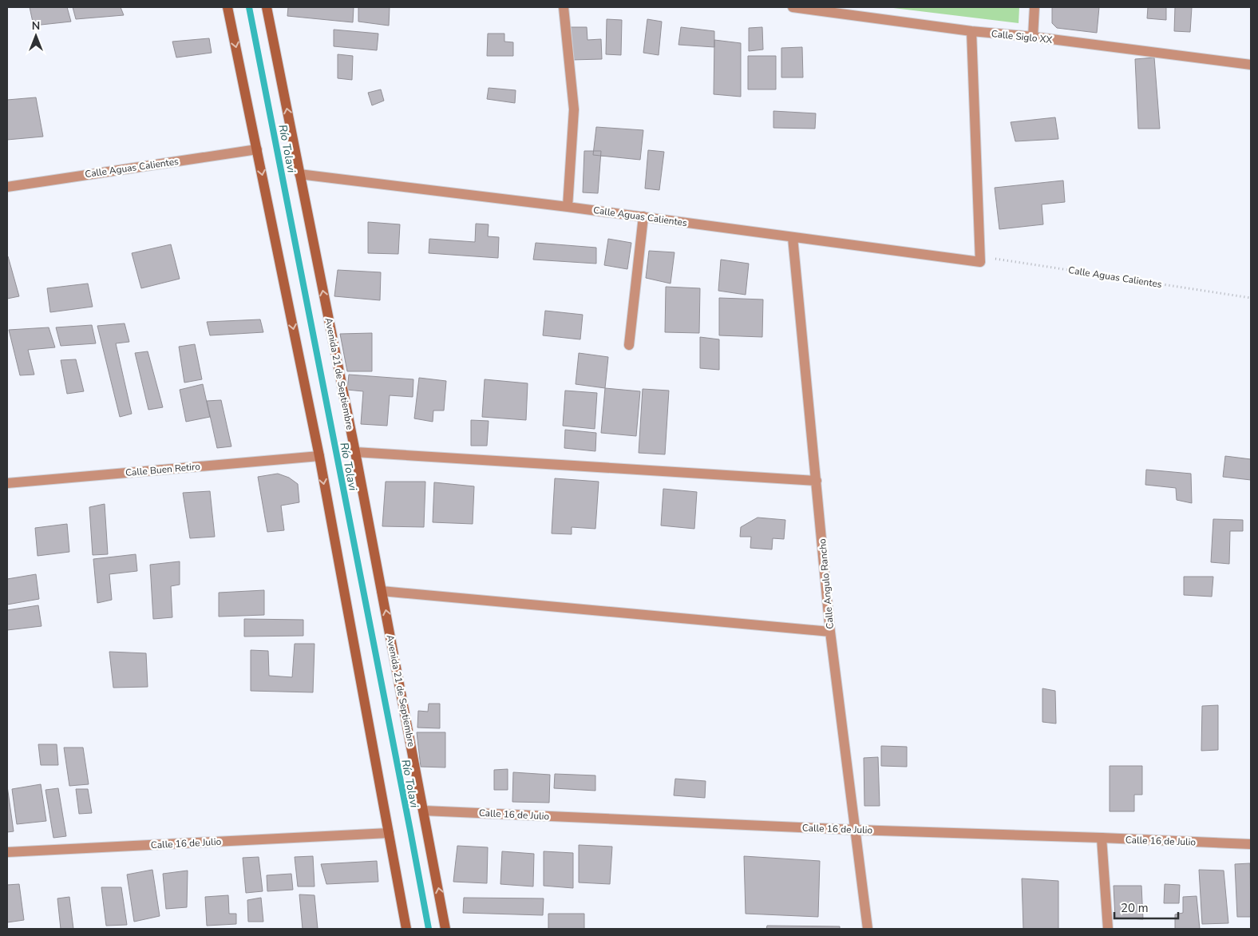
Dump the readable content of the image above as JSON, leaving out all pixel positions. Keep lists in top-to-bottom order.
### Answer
{
  "streets": {
    "street": [
      "Calle Siglo XX",
      "Calle Aguas Calientes",
      "Avenida 21 de Septiembre",
      "Calle Buen Retiro",
      "Calle Angulo Rancho",
      "Calle 16 de Julio"
    ]
  },
  "crossings": [
    ["Calle Aguas Calientes", "Avenida 21 de Septiembre"],
    ["Calle Aguas Calientes", "Calle Angulo Rancho"],
    ["Avenida 21 de Septiembre", "Calle 16 de Julio"],
    ["Calle Angulo Rancho", "Calle 16 de Julio"]
  ],
  "water": ["Río Tolavi"],
  "scale_bar": "20 m",
  "north": "top"
}
